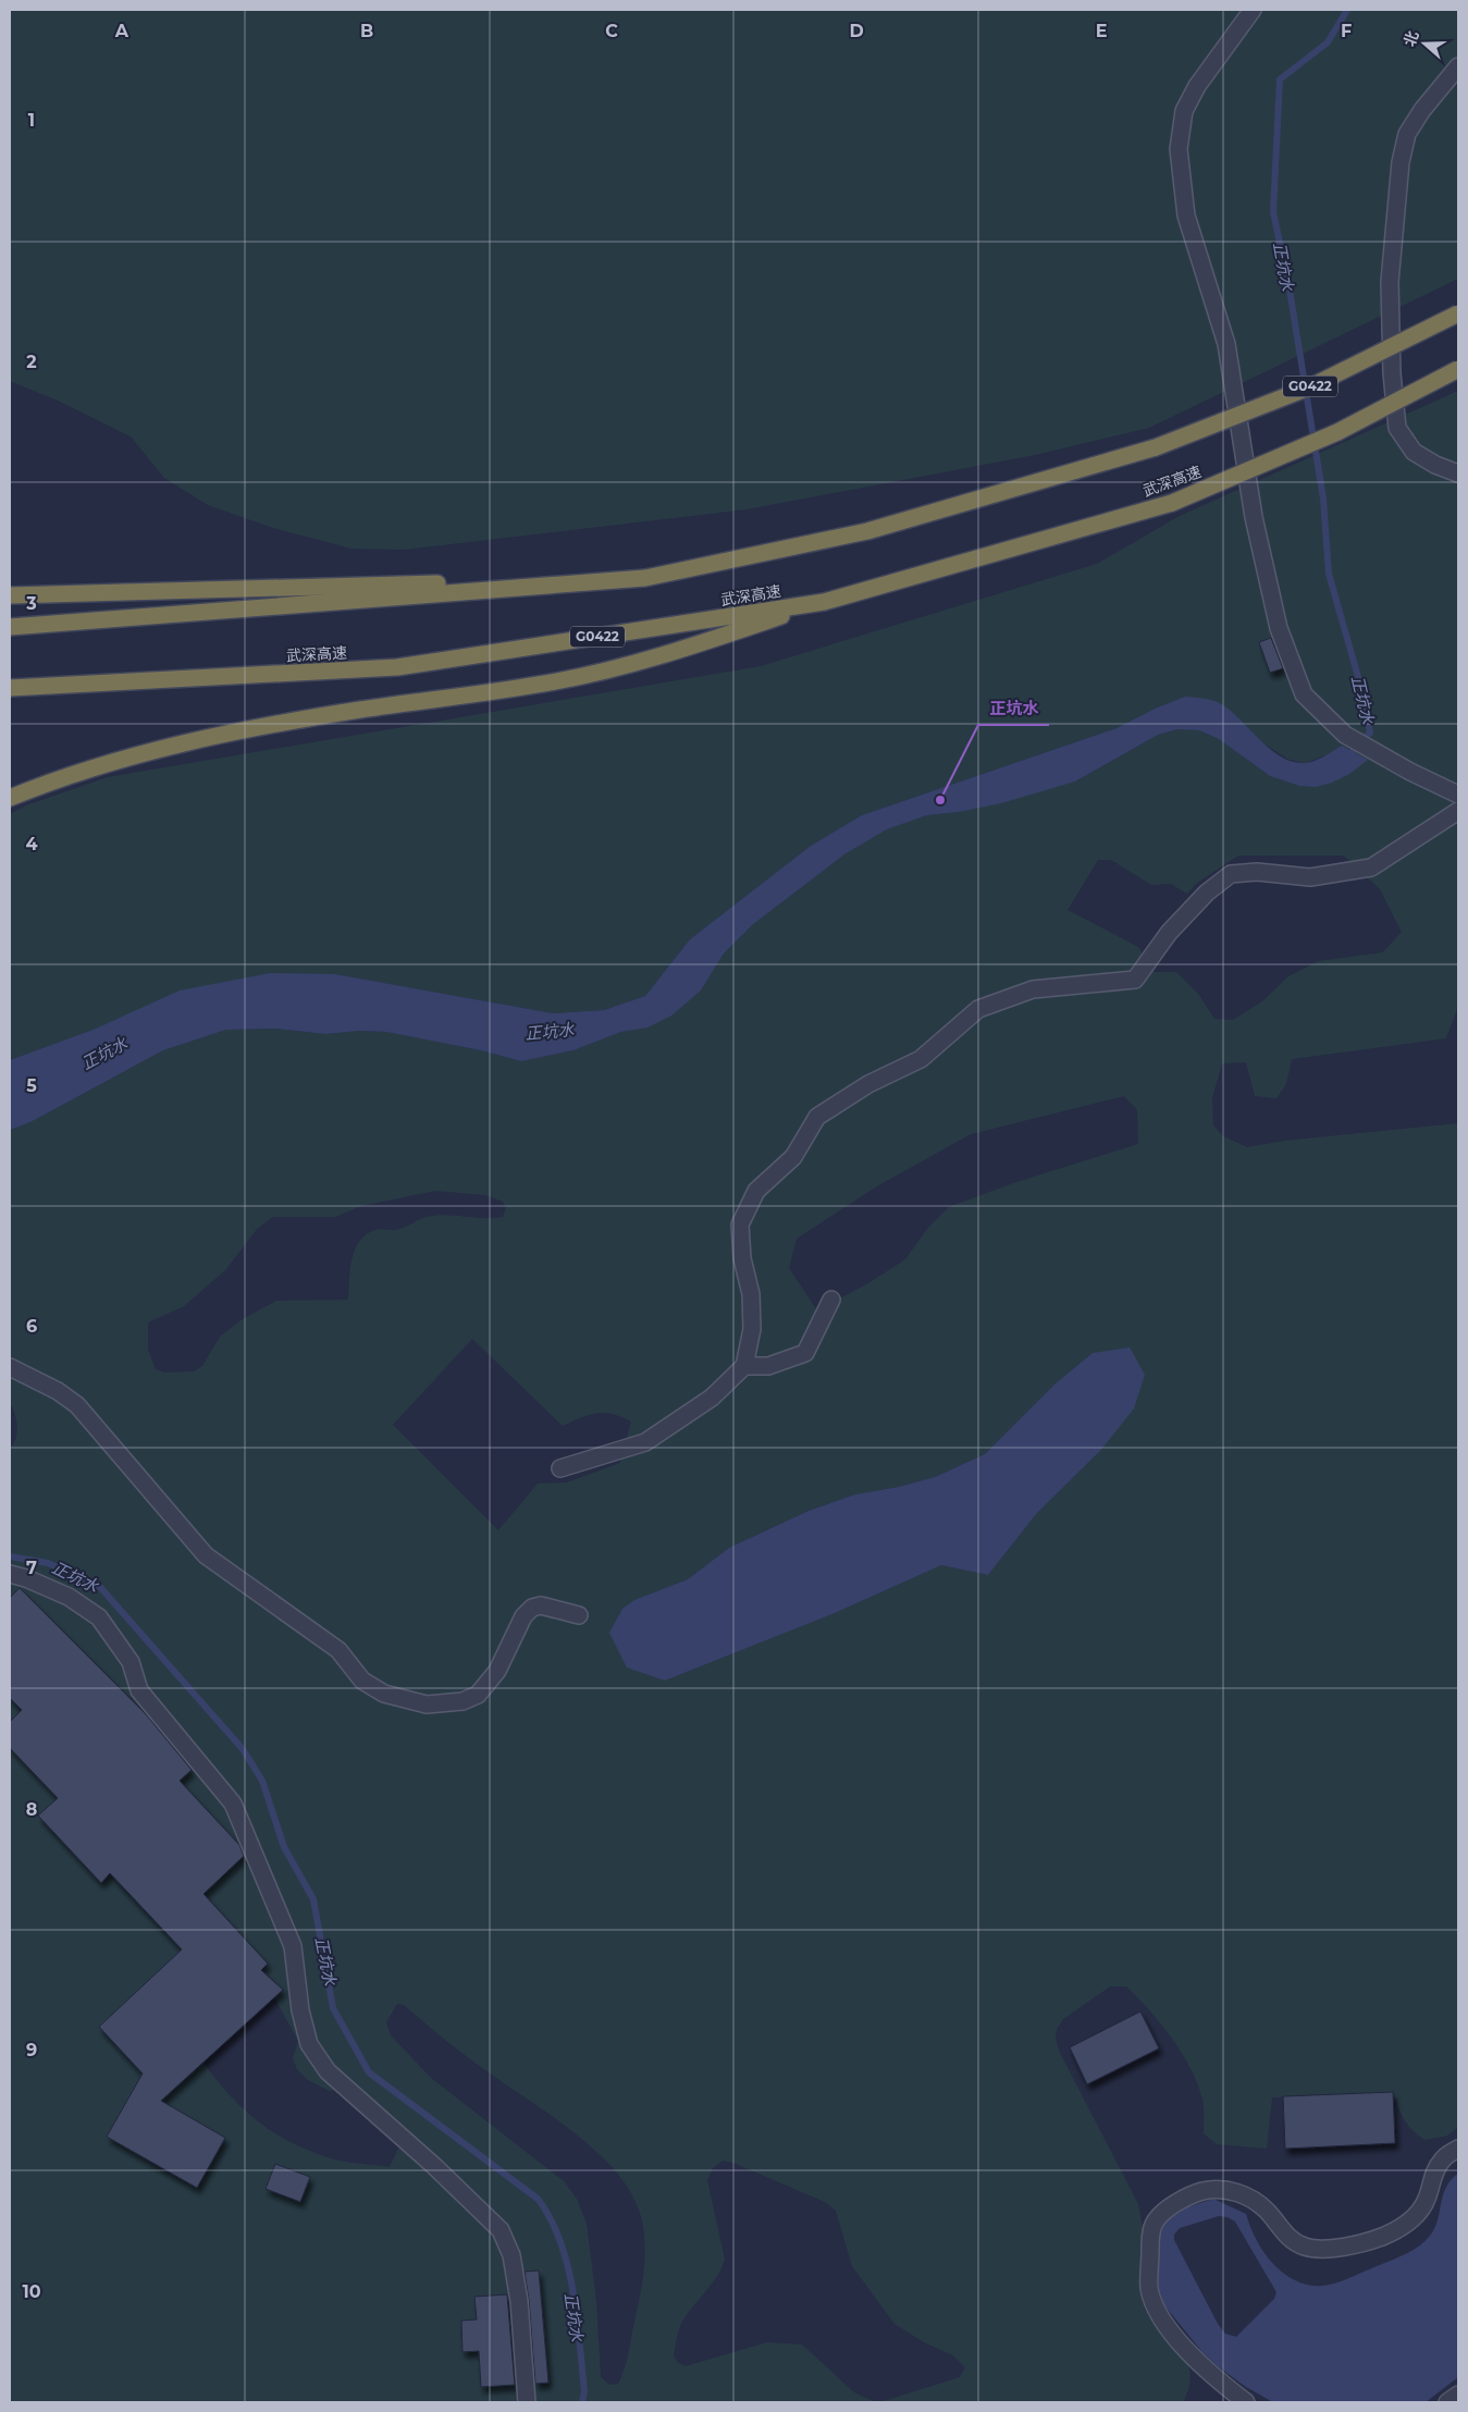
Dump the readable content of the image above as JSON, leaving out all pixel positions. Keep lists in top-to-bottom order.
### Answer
{
  "streets": {
    "highway": ["G0422", "武深高速"]
  },
  "water": ["正坑水"],
  "places": ["正坑水"],
  "north": "left",
  "grid": {
    "columns": [
      "A",
      "B",
      "C",
      "D",
      "E",
      "F"
    ],
    "rows": [
      "1",
      "2",
      "3",
      "4",
      "5",
      "6",
      "7",
      "8",
      "9",
      "10"
    ]
  }
}
